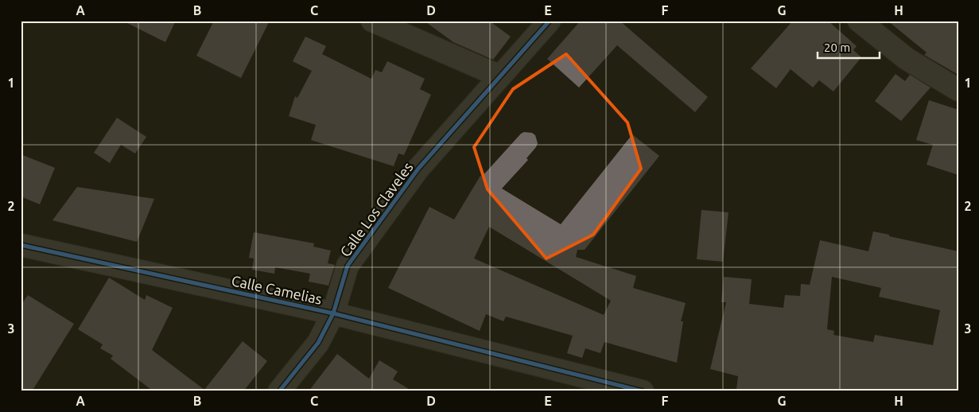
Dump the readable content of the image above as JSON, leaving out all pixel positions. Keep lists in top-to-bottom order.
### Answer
{
  "streets": {
    "street": ["Calle Los Claveles", "Calle Camelias"]
  },
  "crossings": [
    ["Calle Los Claveles", "Calle Camelias"]
  ],
  "scale_bar": "20 m",
  "grid": {
    "columns": [
      "A",
      "B",
      "C",
      "D",
      "E",
      "F",
      "G",
      "H"
    ],
    "rows": ["1", "2", "3"]
  }
}
